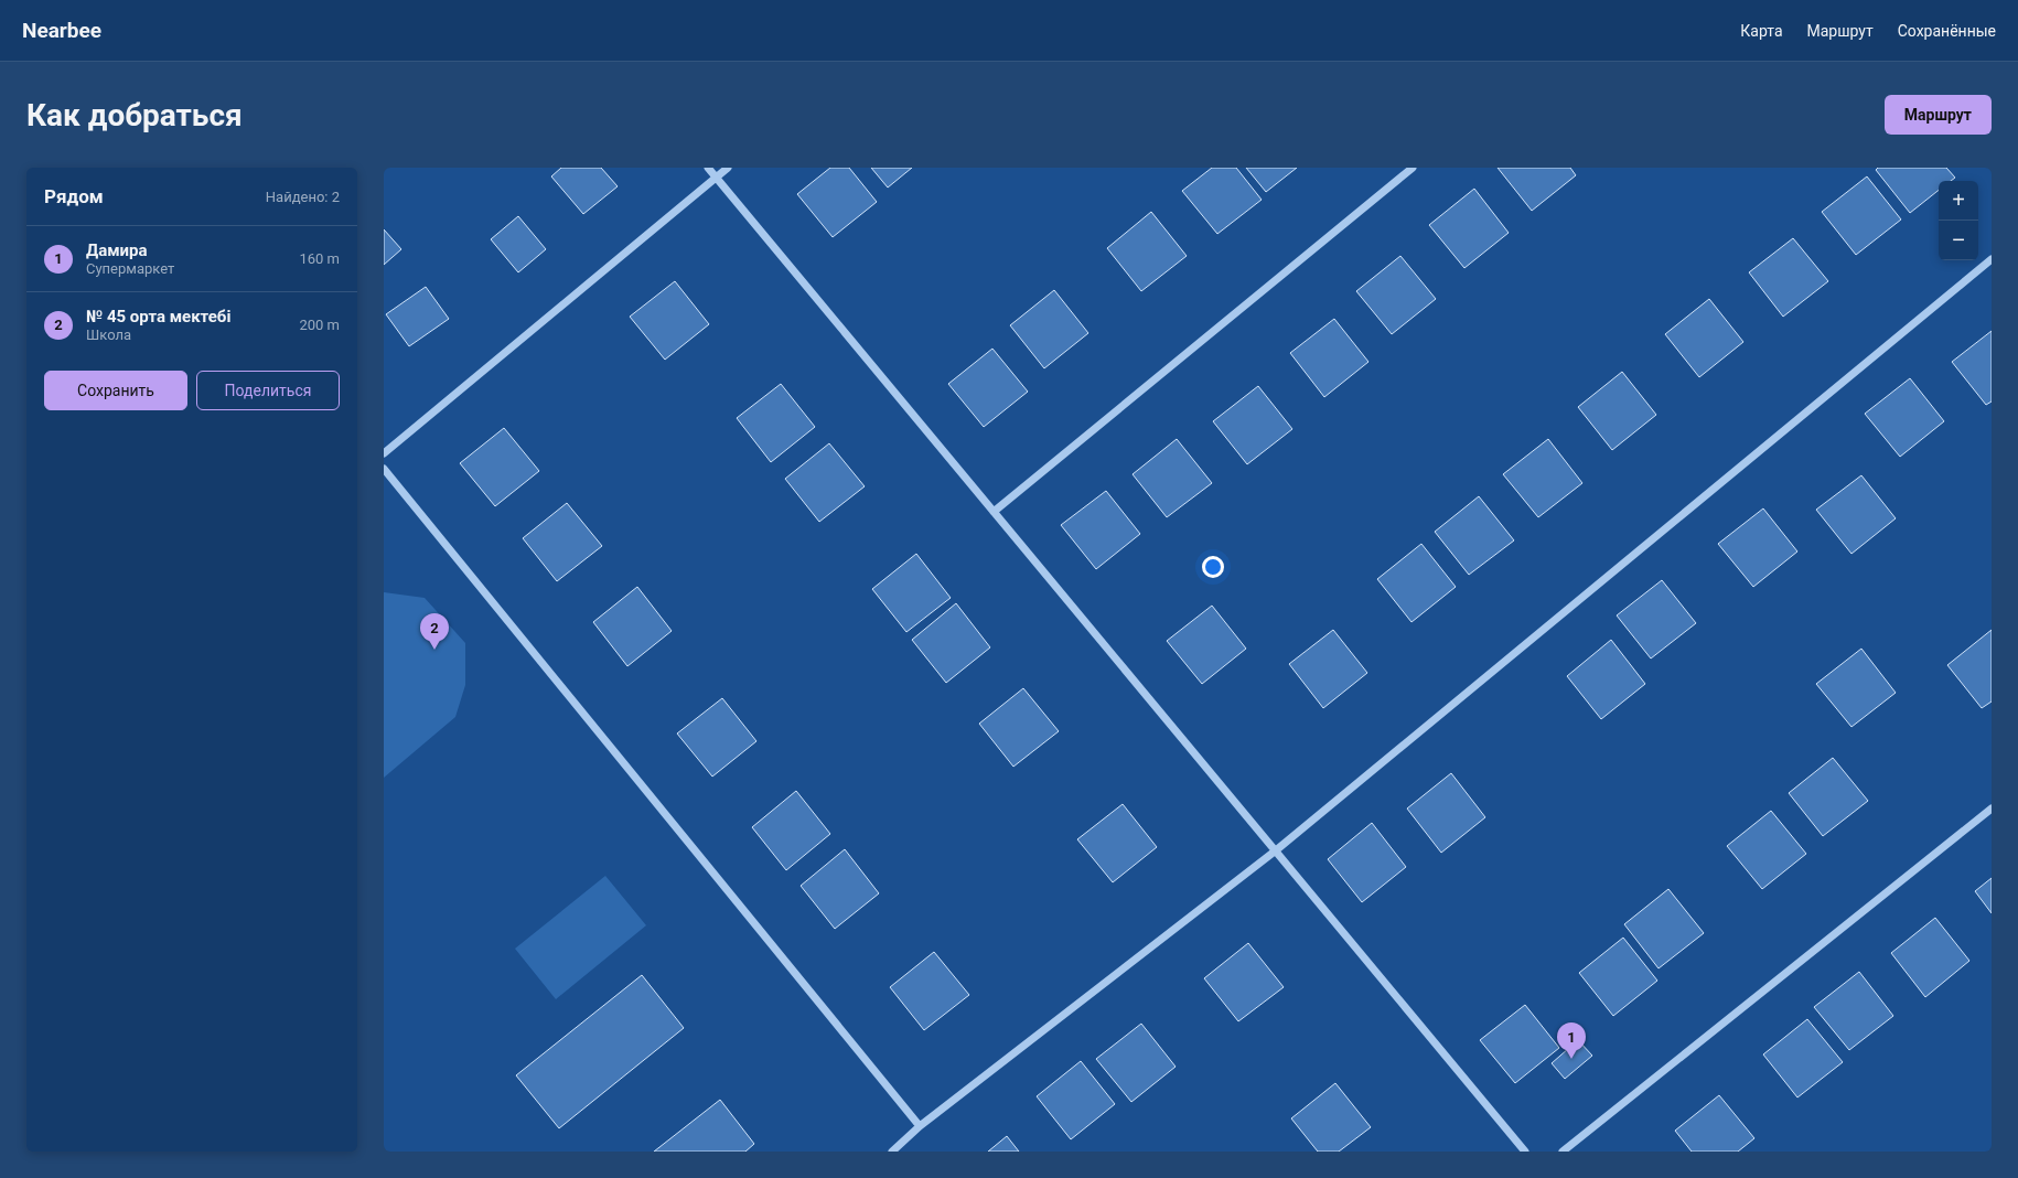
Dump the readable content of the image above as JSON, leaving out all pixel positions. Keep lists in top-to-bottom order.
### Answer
{
  "page": {
    "header": "Nearbee",
    "nav": ["Карта", "Маршрут", "Сохранённые"],
    "buttons": [
      "Маршрут",
      ["Сохранить", "Поделиться"]
    ],
    "title": "Как добраться",
    "heading": ["Рядом", "Найдено: 2"],
    "map_buttons": ["+", "−"],
    "list": [
      {
        "mark": "1",
        "name": "Дамира",
        "note": "Супермаркет",
        "value": "160 m"
      },
      {
        "mark": "2",
        "name": "№ 45 орта мектебі",
        "note": "Школа",
        "value": "200 m"
      }
    ],
    "pins": ["2", "1"]
  }
}
